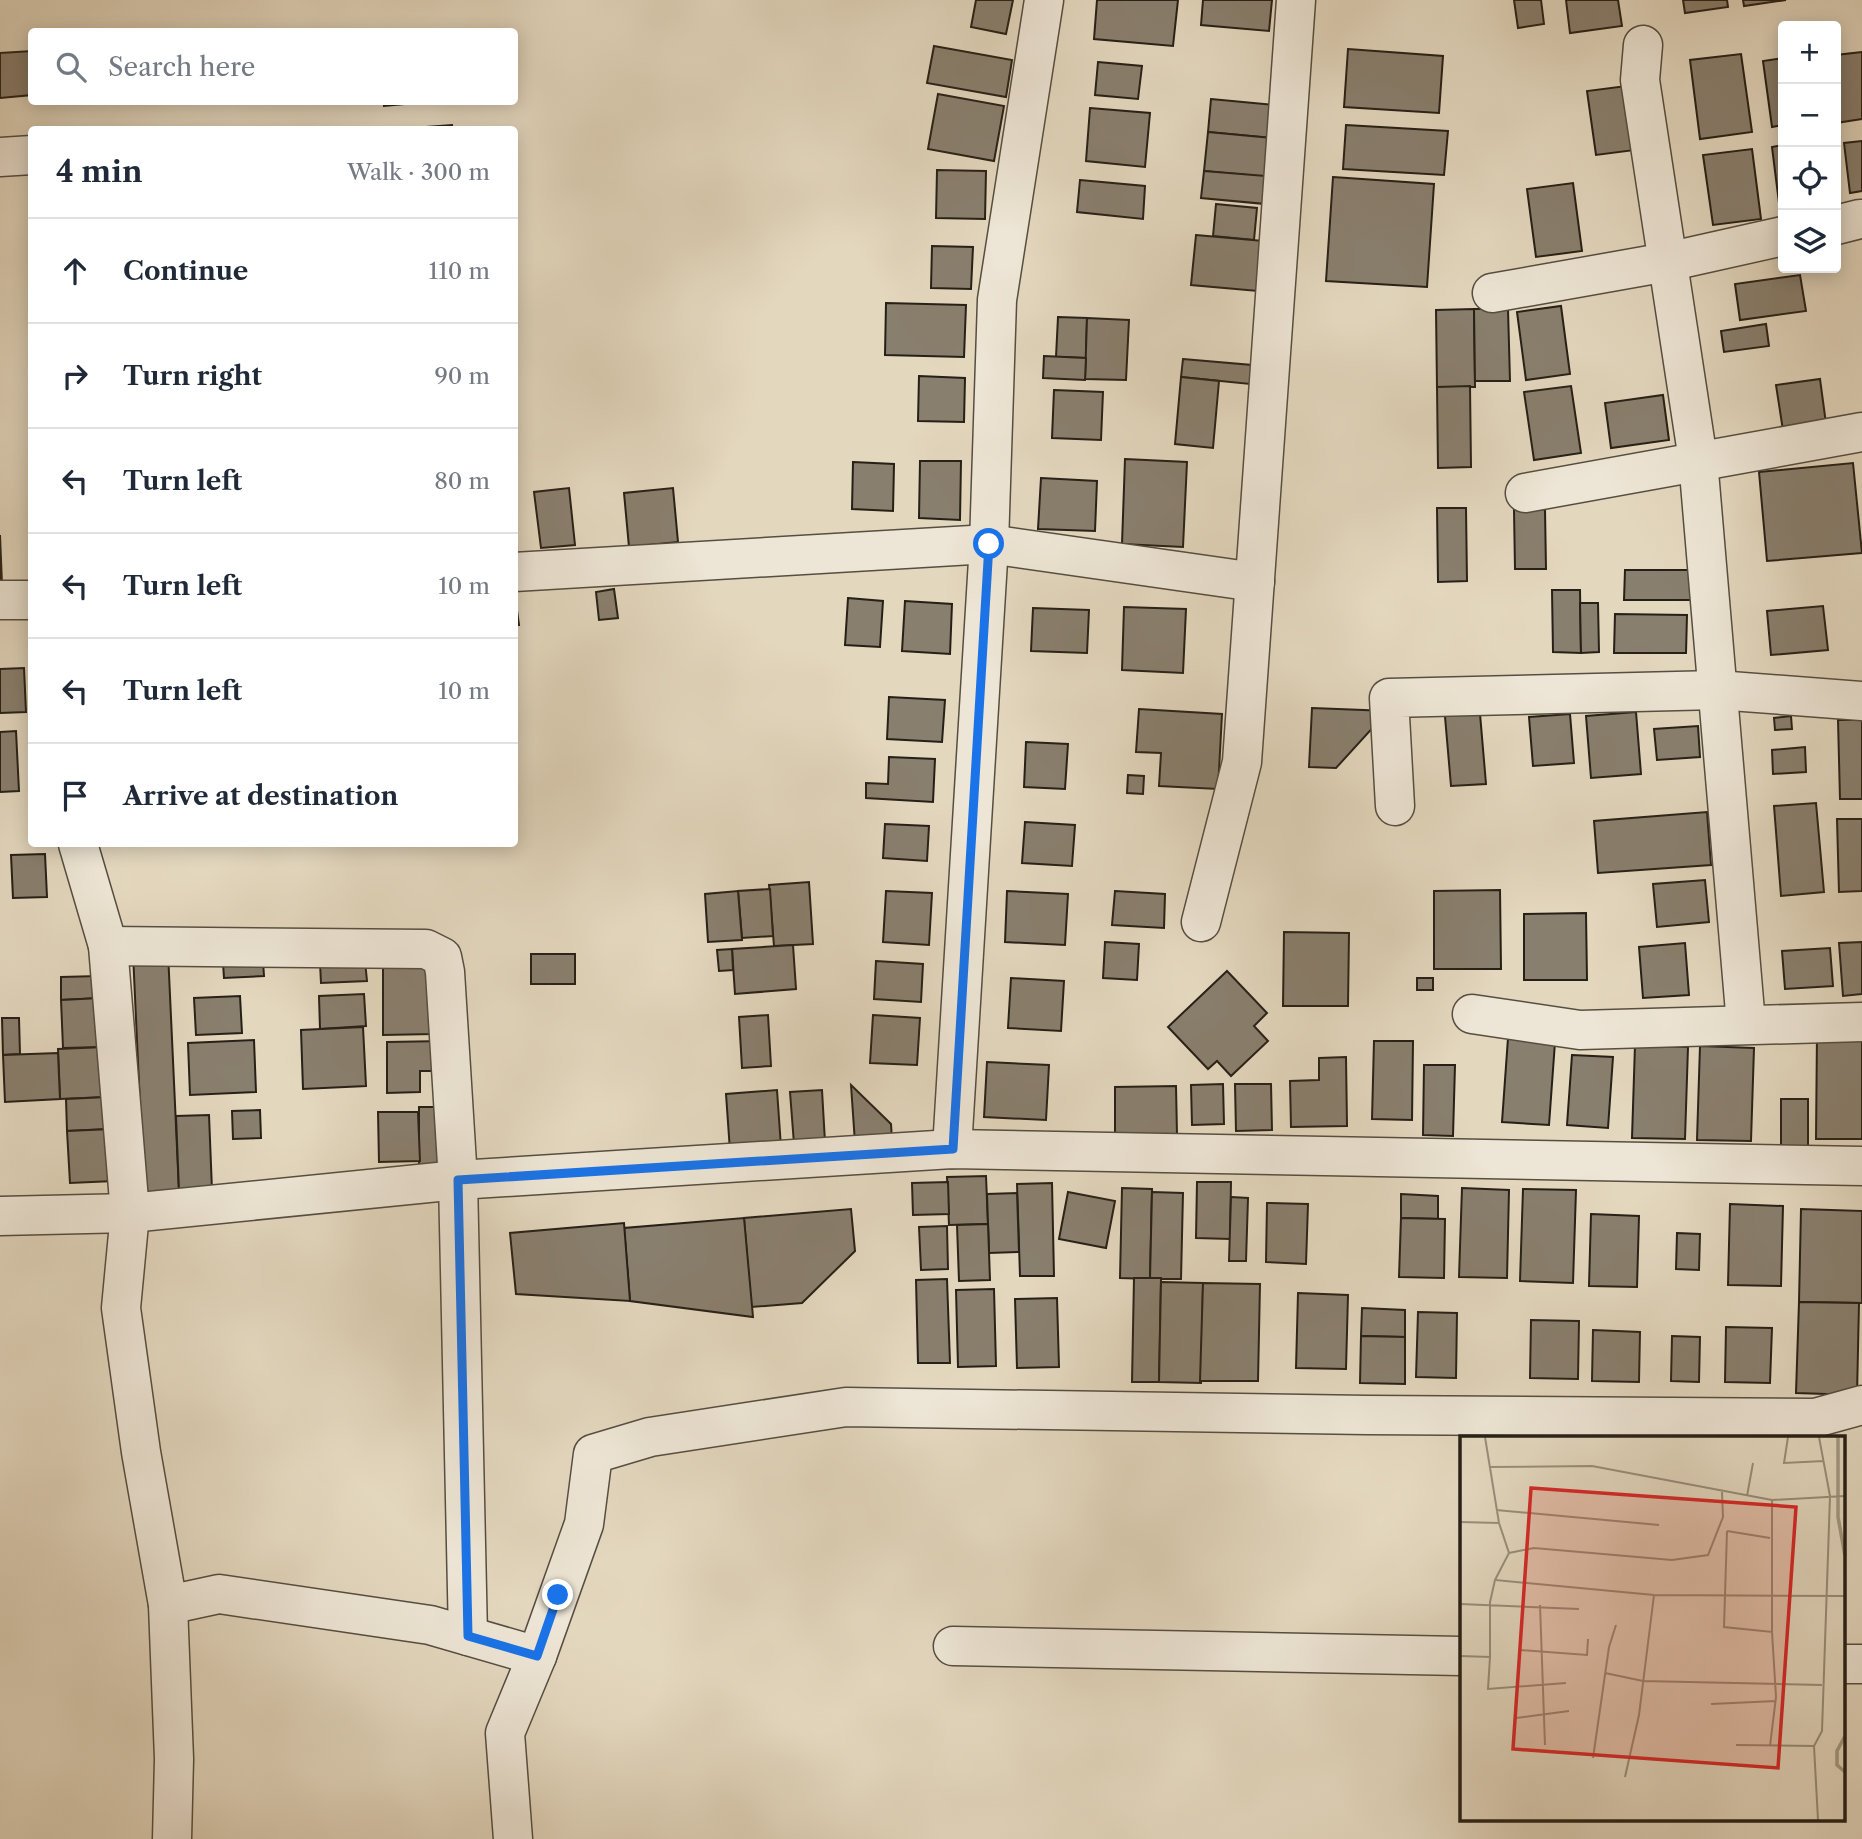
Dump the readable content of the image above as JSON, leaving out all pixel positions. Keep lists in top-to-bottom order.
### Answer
{
  "page": {
    "map_buttons": ["+", "−"],
    "search": "Search here",
    "heading": ["4 min", "Walk · 300 m"],
    "list": [
      ["Continue", "110 m"],
      ["Turn right", "90 m"],
      ["Turn left", "80 m"],
      ["Turn left", "10 m"],
      ["Turn left", "10 m"],
      "Arrive at destination"
    ]
  }
}
